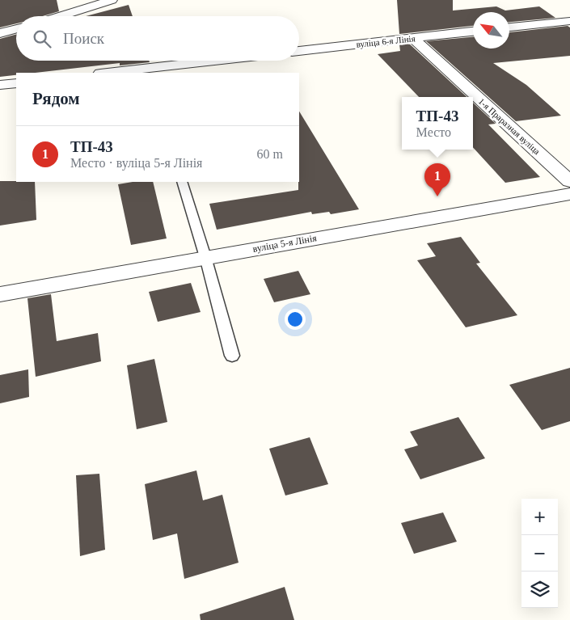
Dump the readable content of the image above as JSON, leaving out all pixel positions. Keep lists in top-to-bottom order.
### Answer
{
  "streets": {
    "street": ["вуліца 6-я Лінія", "1-я Праразная вуліца", "вуліца 5-я Лінія"]
  },
  "crossings": [
    ["вуліца 6-я Лінія", "1-я Праразная вуліца"]
  ],
  "north": "top left",
  "page": {
    "search": "Поиск",
    "heading": "Рядом",
    "popup": ["ТП-43", "Место"],
    "list": [
      {
        "mark": "1",
        "name": "ТП-43",
        "note": "Место · вуліца 5-я Лінія",
        "value": "60 m"
      }
    ],
    "pins": "1",
    "map_buttons": ["+", "−"]
  }
}
